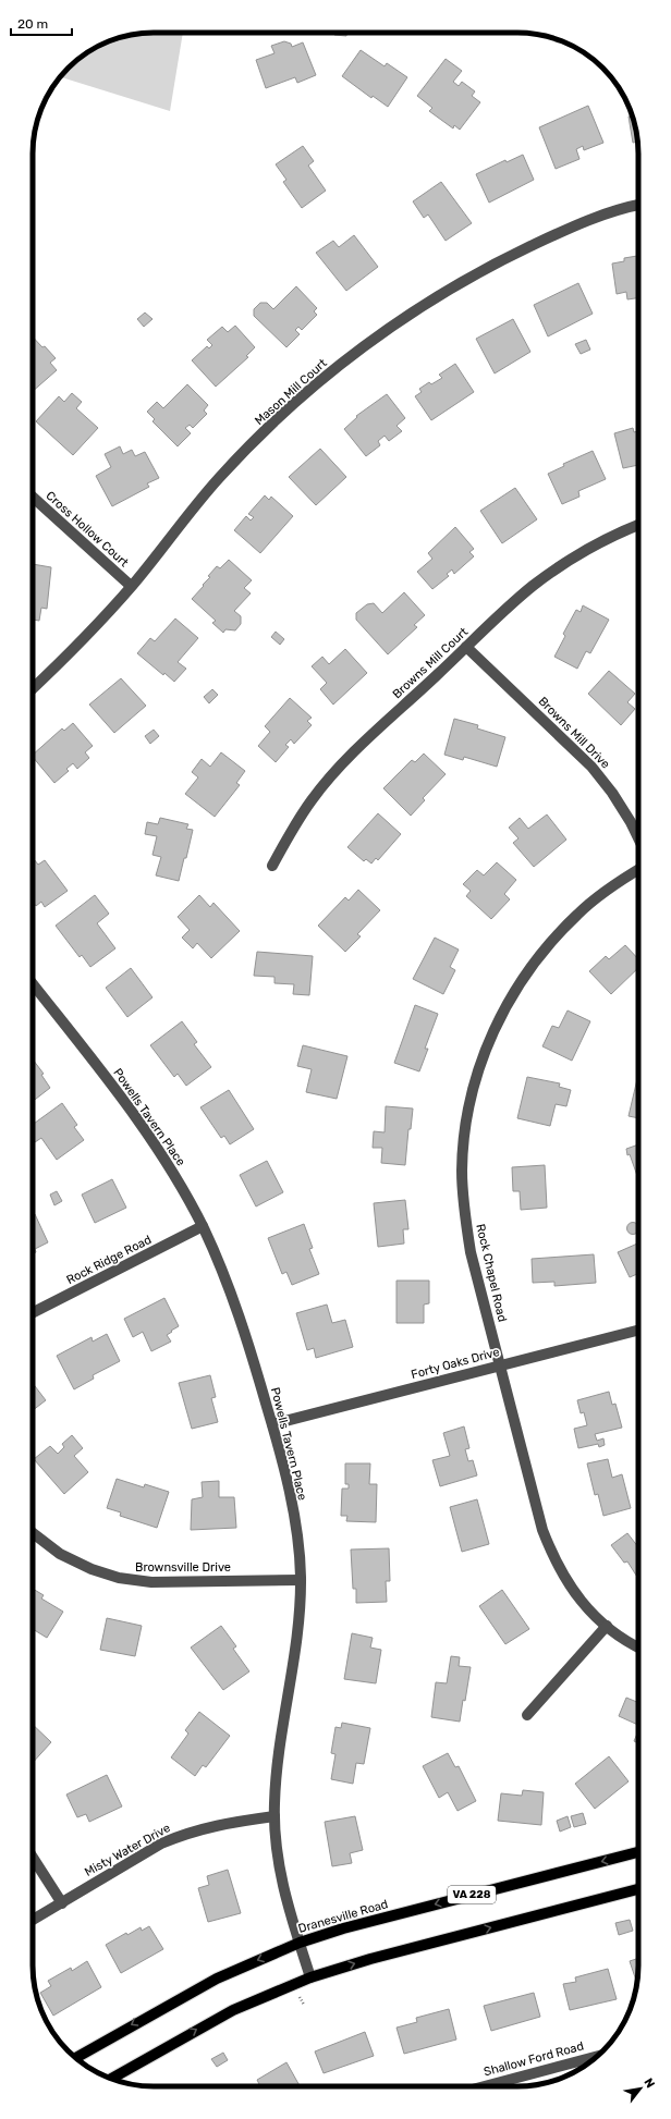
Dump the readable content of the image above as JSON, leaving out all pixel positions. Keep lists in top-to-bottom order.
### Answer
{
  "streets": {
    "main road": ["VA 228", "Dranesville Road"],
    "street": [
      "Mason Mill Court",
      "Cross Hollow Court",
      "Browns Mill Court",
      "Browns Mill Drive",
      "Powells Tavern Place",
      "Rock Ridge Road",
      "Rock Chapel Road",
      "Forty Oaks Drive",
      "Brownsville Drive",
      "Misty Water Drive",
      "Shallow Ford Road"
    ]
  },
  "crossings": [
    ["Mason Mill Court", "Cross Hollow Court"],
    ["Browns Mill Court", "Browns Mill Drive"],
    ["Powells Tavern Place", "Rock Ridge Road"],
    ["Powells Tavern Place", "Forty Oaks Drive"],
    ["Powells Tavern Place", "Brownsville Drive"],
    ["Powells Tavern Place", "Misty Water Drive"],
    ["Powells Tavern Place", "Dranesville Road"],
    ["Rock Chapel Road", "Forty Oaks Drive"]
  ],
  "scale_bar": "20 m",
  "north": "top right"
}
